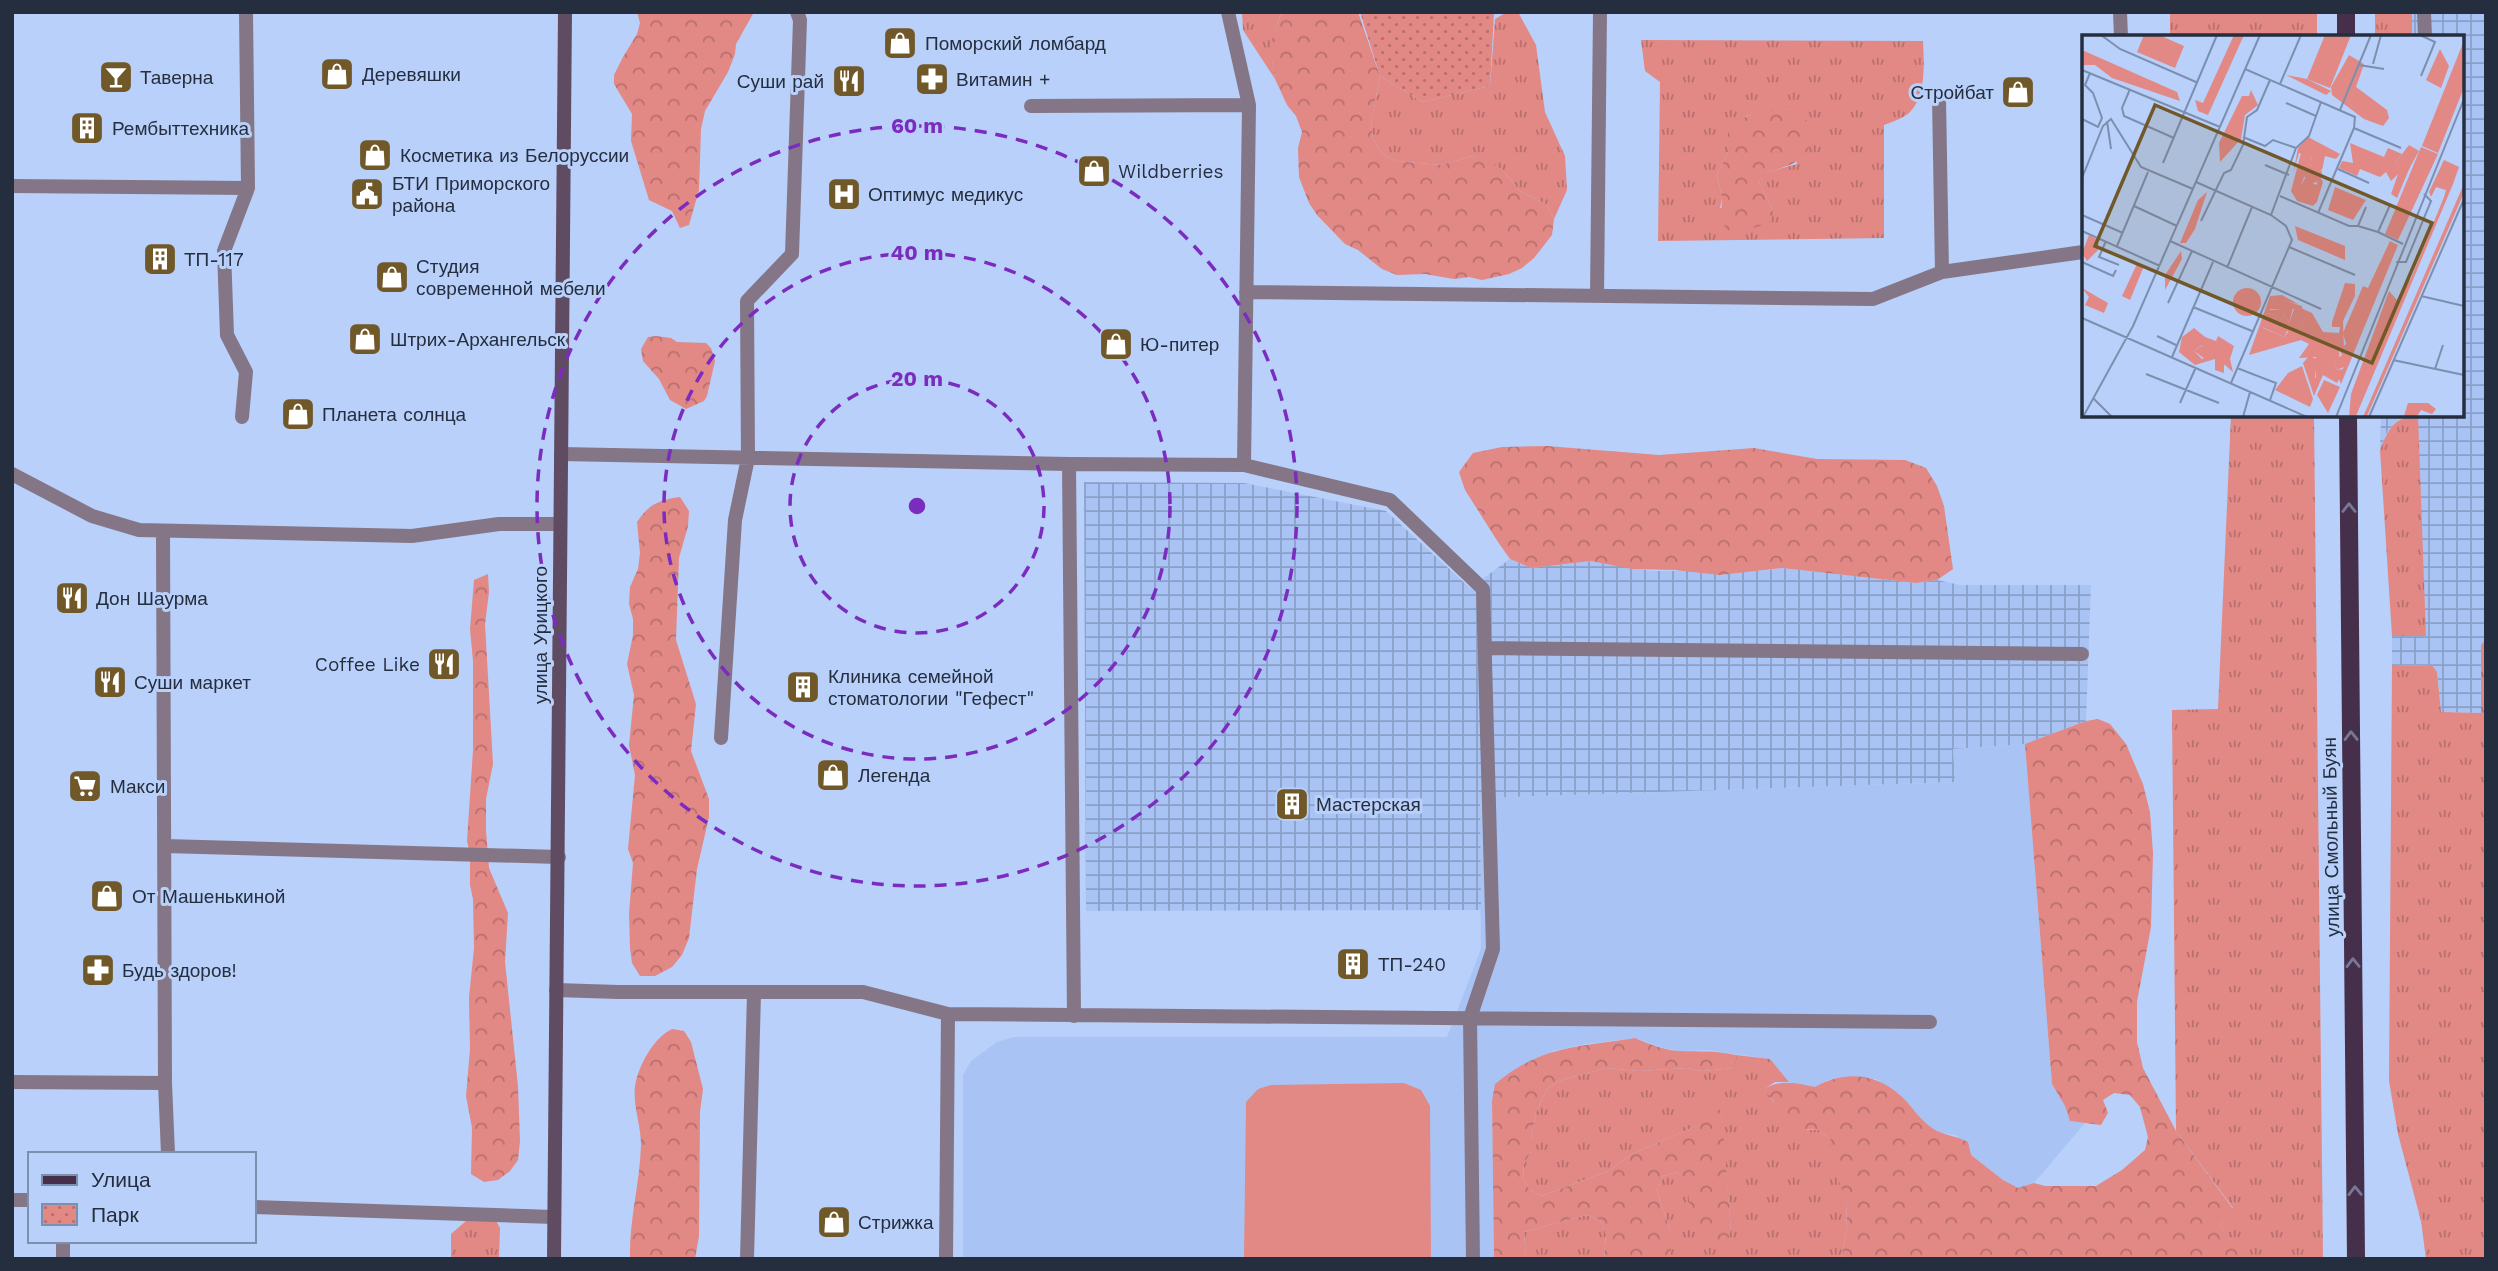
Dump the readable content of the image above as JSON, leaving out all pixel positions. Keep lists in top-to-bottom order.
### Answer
{
  "streets": {
    "main road": ["улица Урицкого", "улица Смольный Буян"]
  },
  "one_way": ["улица Смольный Буян"],
  "places": {
    "shop": [
      "Поморский ломбард",
      "Деревяшки",
      "Стройбат",
      "Косметика из Белоруссии",
      "Wildberries",
      "Студия современной мебели",
      "Штрих-Архангельск",
      "Ю-питер",
      "Планета солнца",
      "Легенда",
      "От Машенькиной",
      "Стрижка"
    ],
    "bar": ["Таверна"],
    "pharmacy": ["Витамин +", "Будь здоров!"],
    "restaurant": [
      "Суши рай",
      "Дон Шаурма",
      "Coffee Like",
      "Суши маркет"
    ],
    "building": [
      "Рембыттехника",
      "ТП-117",
      "Клиника семейной стоматологии \"Гефест\"",
      "Мастерская",
      "ТП-240"
    ],
    "public building": ["БТИ Приморского района"],
    "hospital": ["Оптимус медикус"],
    "supermarket": ["Макси"]
  },
  "legend": ["Улица", "Парк"],
  "rings": ["60 m", "40 m", "20 m"]
}
